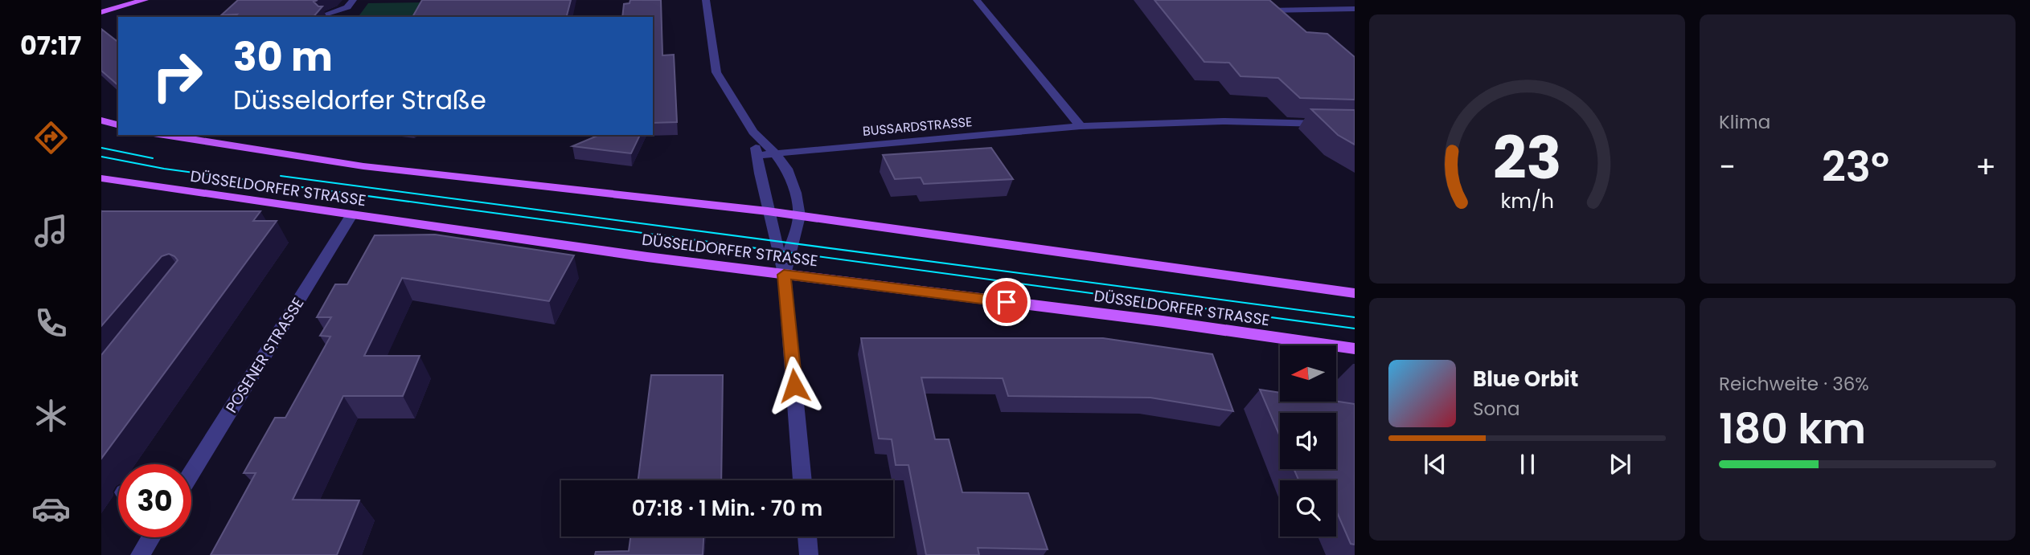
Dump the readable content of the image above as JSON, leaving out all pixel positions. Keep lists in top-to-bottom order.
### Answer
{
  "streets": {
    "main road": ["DÜSSELDORFER STRASSE"],
    "street": ["BUSSARDSTRASSE", "POSENER STRASSE"]
  },
  "crossings": [
    ["DÜSSELDORFER STRASSE", "POSENER STRASSE"]
  ],
  "north": "left",
  "page": {
    "tabs": "07:17",
    "tile": [
      "Klima",
      ["Reichweite · 36%", "180 km"]
    ],
    "turn": ["30 m", "Düsseldorfer Straße"],
    "heat": ["−", "23°", "+"],
    "song": ["Blue Orbit", "Sona"],
    "limit": "30",
    "trip": "07:18 · 1 Min. · 70 m",
    "gauge": ["23", "km/h"]
  }
}
